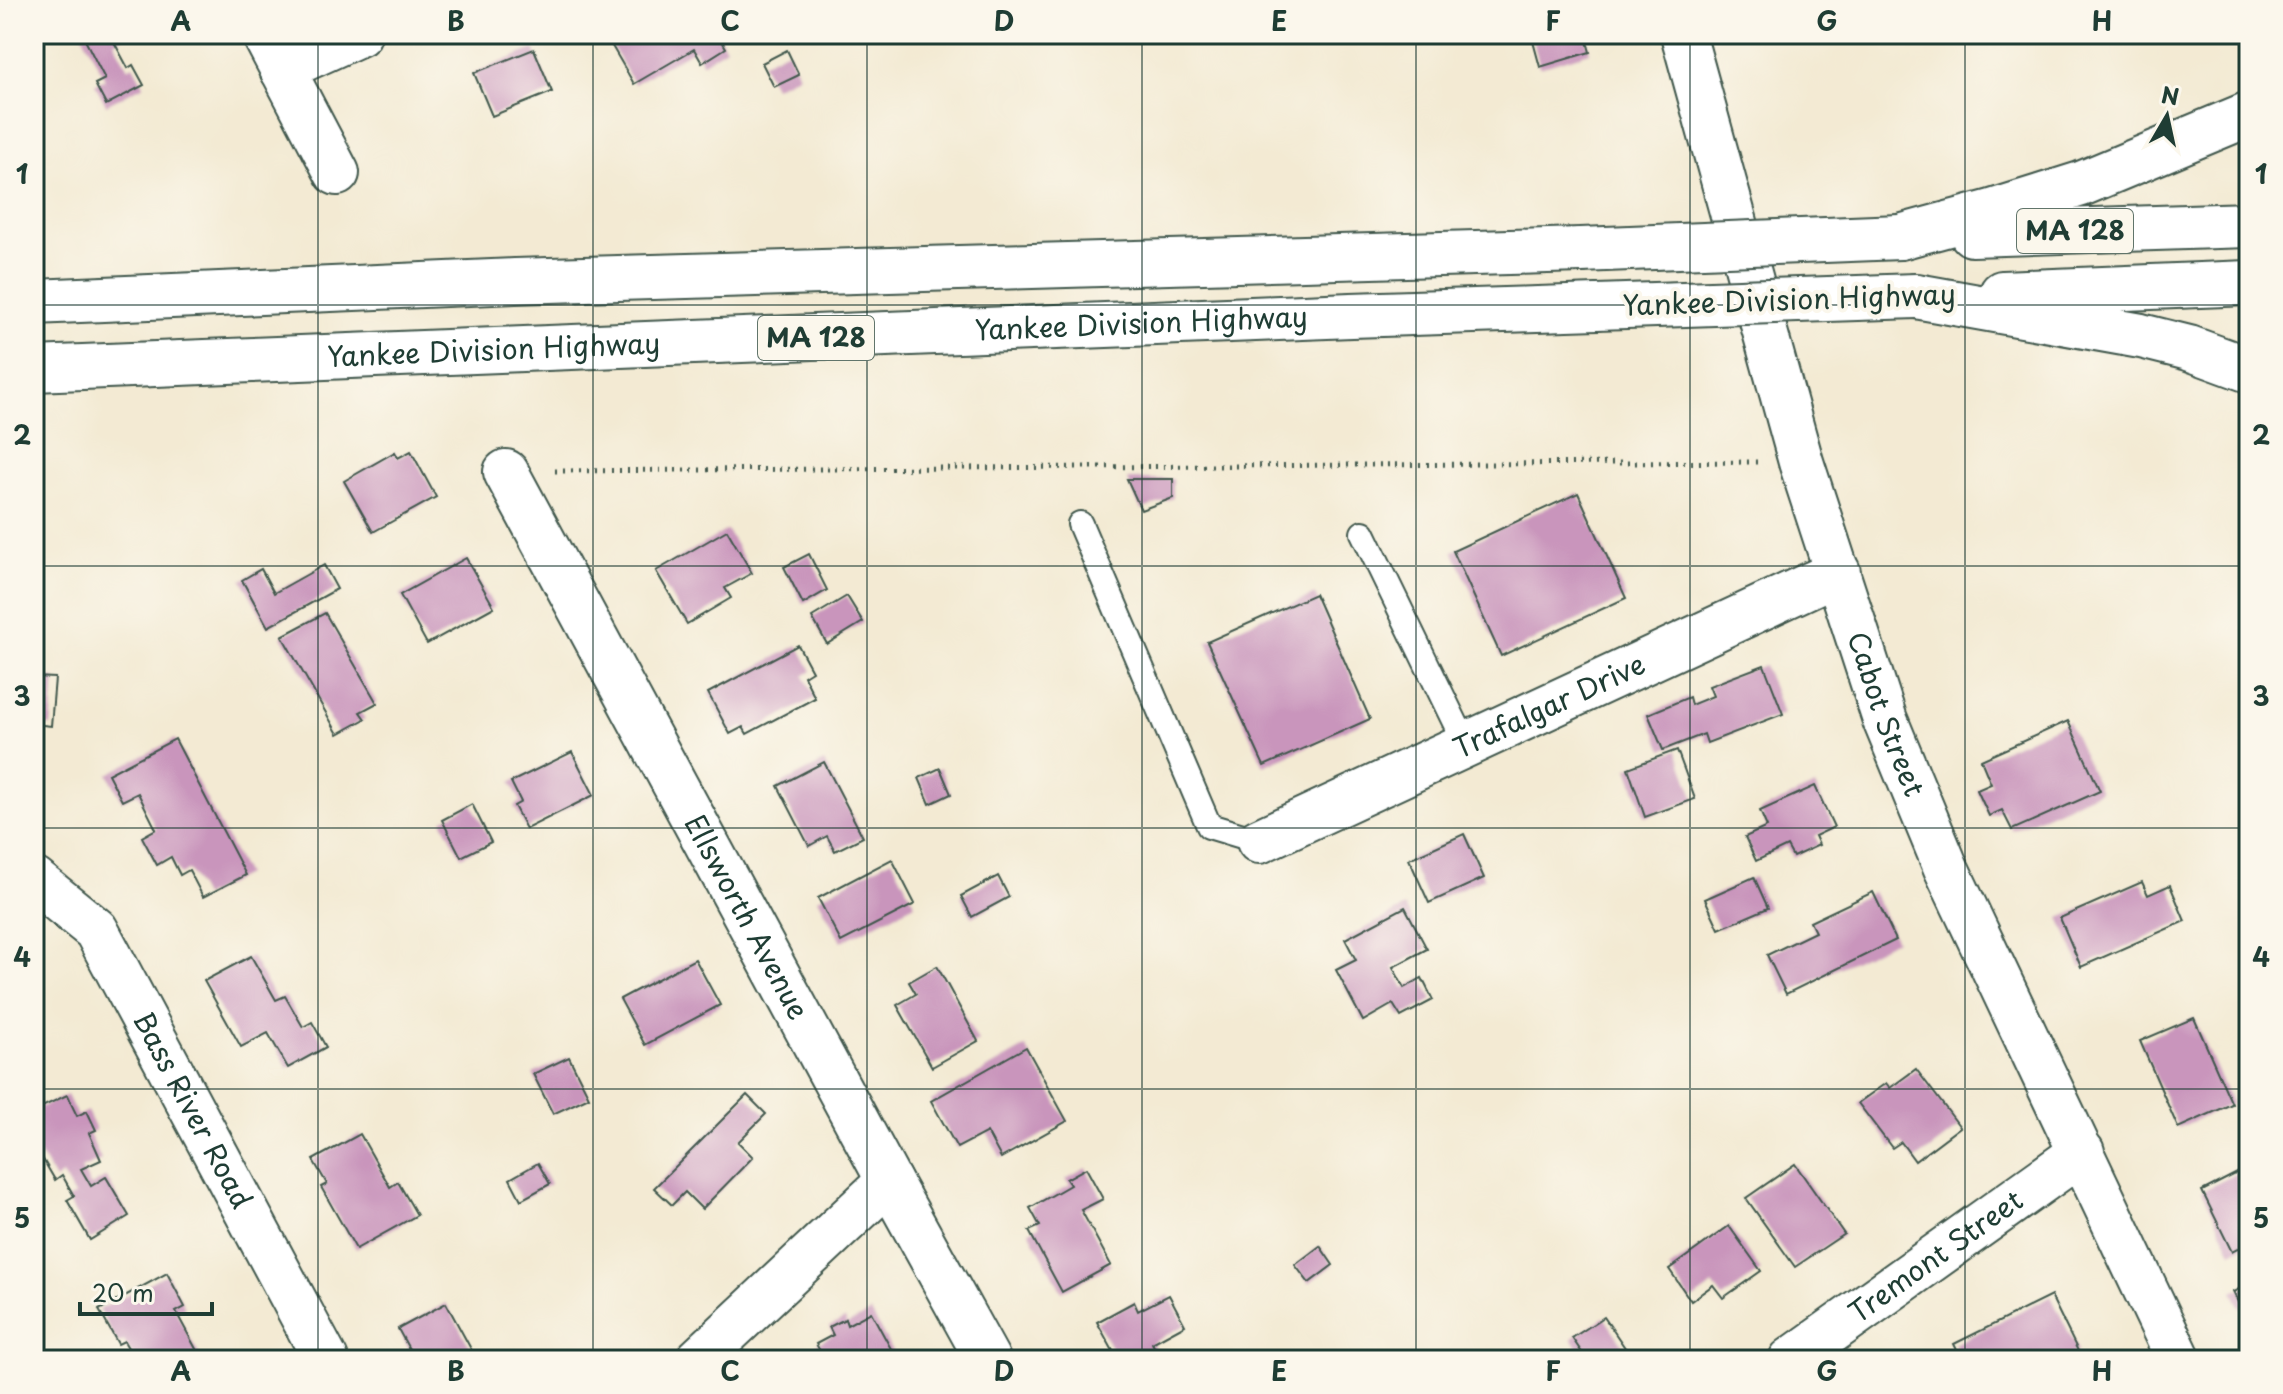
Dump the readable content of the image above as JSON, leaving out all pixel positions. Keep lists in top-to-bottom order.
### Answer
{
  "streets": {
    "main road": [
      "MA 128",
      "Yankee Division Highway",
      "Trafalgar Drive",
      "Cabot Street",
      "Ellsworth Avenue",
      "Bass River Road",
      "Tremont Street"
    ]
  },
  "crossings": [
    ["Trafalgar Drive", "Cabot Street"],
    ["Cabot Street", "Tremont Street"]
  ],
  "scale_bar": "20 m",
  "north": "top",
  "grid": {
    "columns": [
      "A",
      "B",
      "C",
      "D",
      "E",
      "F",
      "G",
      "H"
    ],
    "rows": [
      "1",
      "2",
      "3",
      "4",
      "5"
    ]
  }
}
